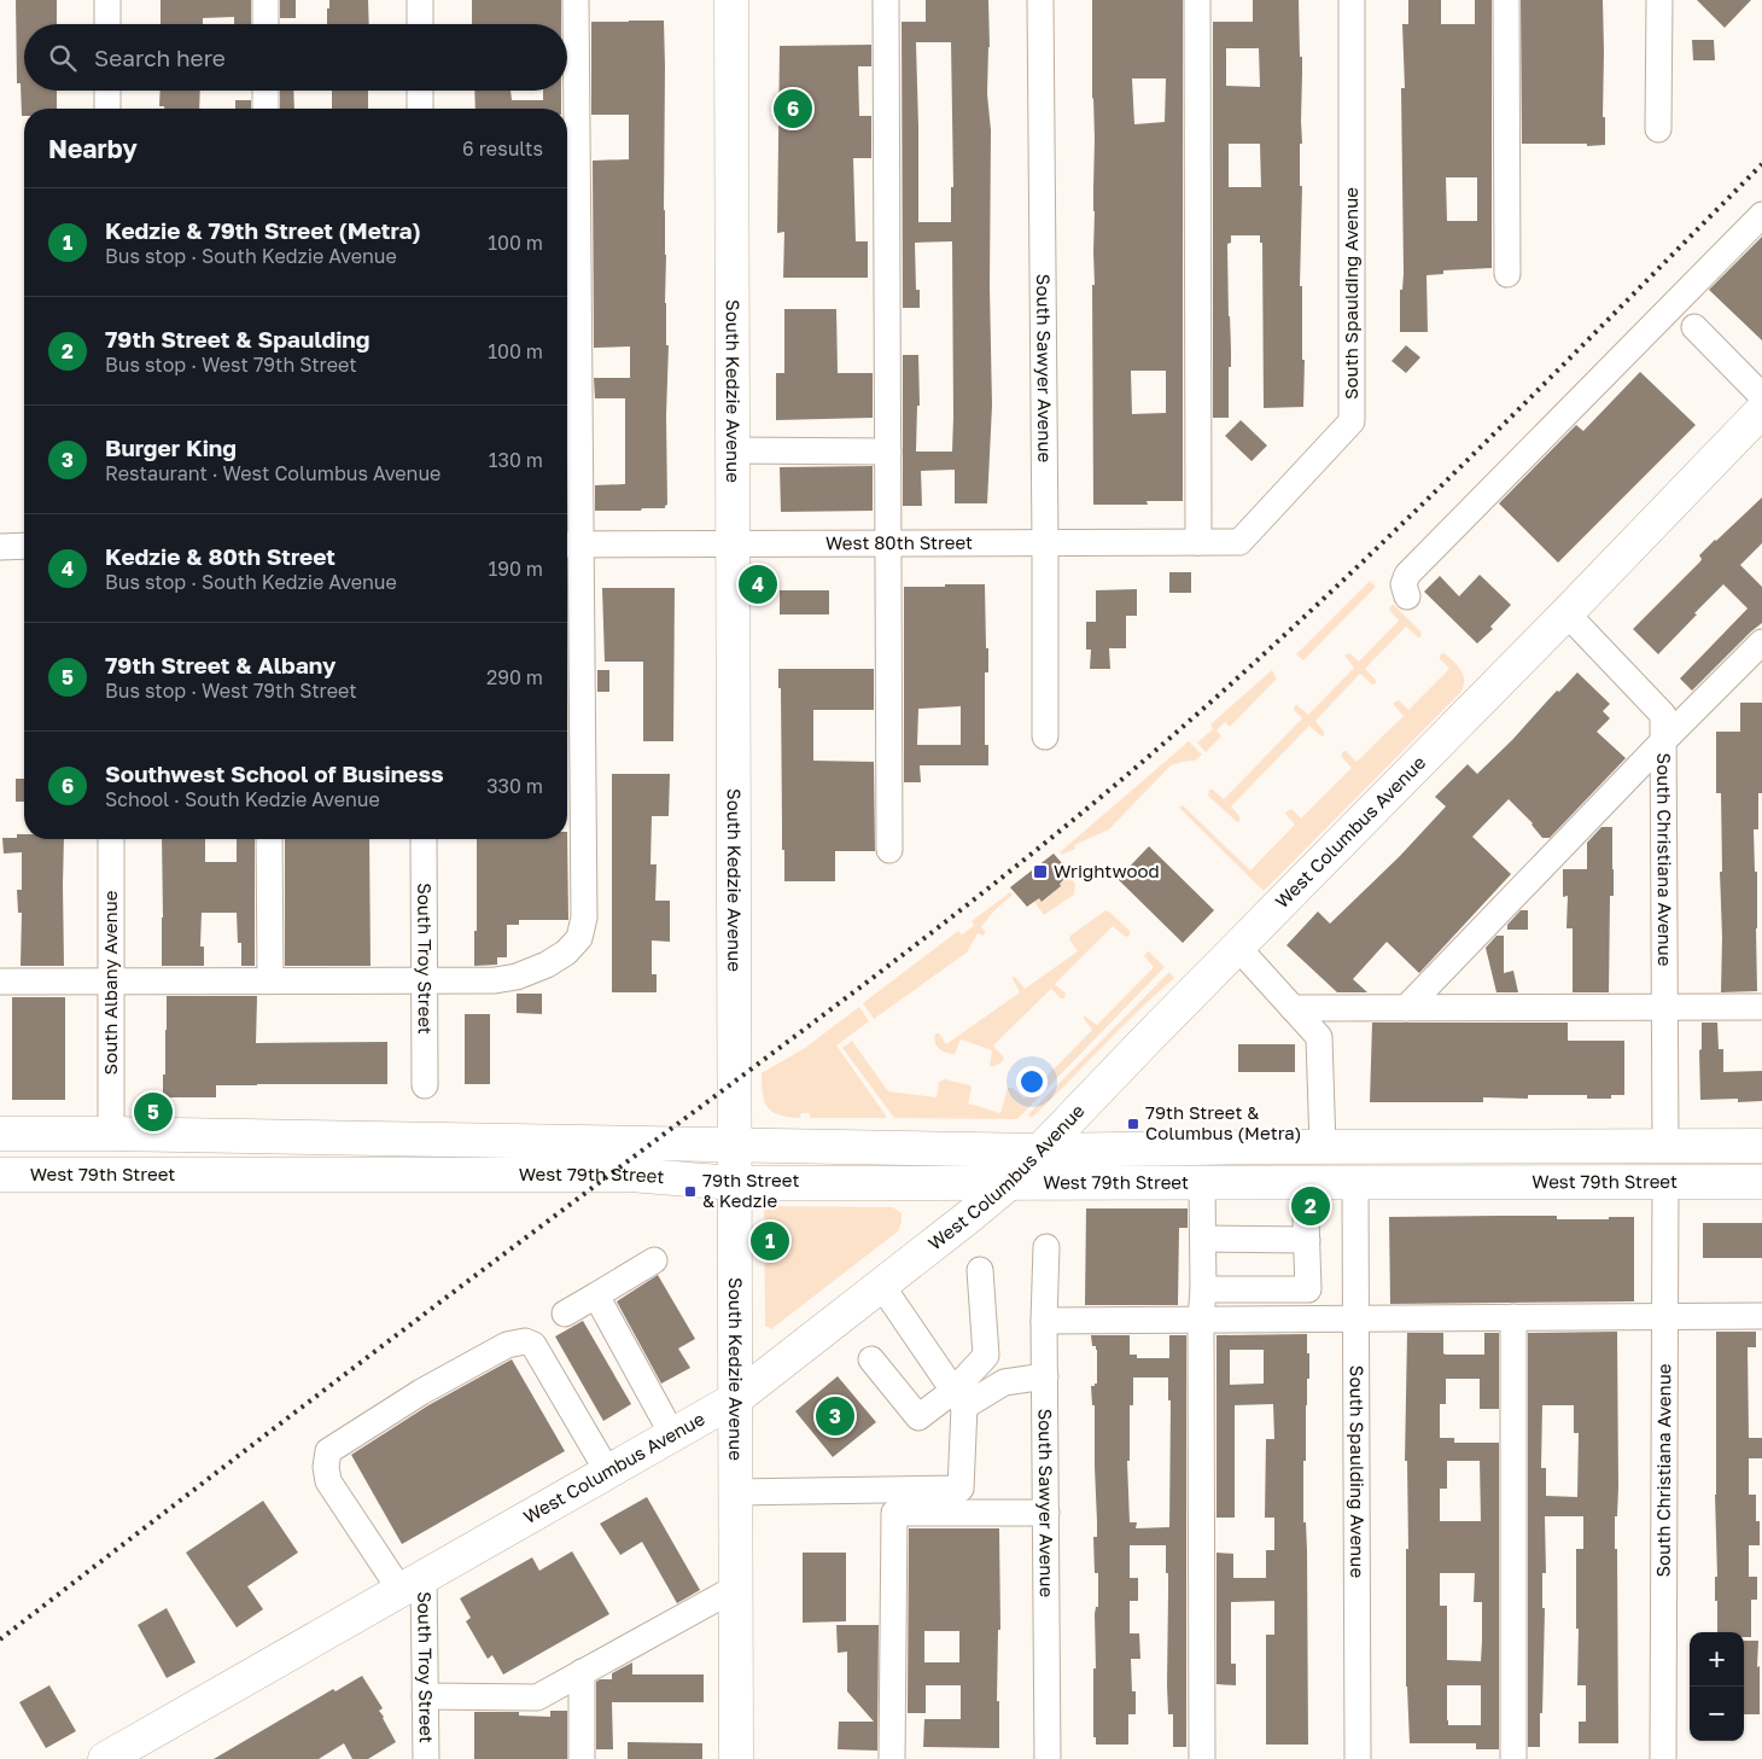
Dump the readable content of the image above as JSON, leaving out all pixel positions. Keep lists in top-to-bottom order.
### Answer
{
  "streets": {
    "main road": ["South Kedzie Avenue", "West Columbus Avenue", "West 79th Street"],
    "street": [
      "South Spaulding Avenue",
      "South Sawyer Avenue",
      "West 80th Street",
      "South Christiana Avenue",
      "South Troy Street",
      "South Albany Avenue"
    ]
  },
  "crossings": [
    ["South Spaulding Avenue", "West 80th Street"],
    ["South Spaulding Avenue", "West 79th Street"],
    ["South Sawyer Avenue", "West 80th Street"],
    ["South Kedzie Avenue", "West 80th Street"],
    ["South Kedzie Avenue", "West Columbus Avenue"],
    ["South Kedzie Avenue", "West 79th Street"],
    ["West Columbus Avenue", "South Christiana Avenue"],
    ["West Columbus Avenue", "South Troy Street"],
    ["West Columbus Avenue", "West 79th Street"],
    ["South Christiana Avenue", "West 79th Street"],
    ["South Albany Avenue", "West 79th Street"]
  ],
  "places": {
    "transit": ["Wrightwood", "79th Street & Columbus (Metra)", "79th Street & Kedzie"]
  },
  "page": {
    "search": "Search here",
    "pins": [
      "6",
      "4",
      "5",
      "2",
      "1",
      "3"
    ],
    "heading": ["Nearby", "6 results"],
    "list": [
      {
        "mark": "1",
        "name": "Kedzie & 79th Street (Metra)",
        "note": "Bus stop · South Kedzie Avenue",
        "value": "100 m"
      },
      {
        "mark": "2",
        "name": "79th Street & Spaulding",
        "note": "Bus stop · West 79th Street",
        "value": "100 m"
      },
      {
        "mark": "3",
        "name": "Burger King",
        "note": "Restaurant · West Columbus Avenue",
        "value": "130 m"
      },
      {
        "mark": "4",
        "name": "Kedzie & 80th Street",
        "note": "Bus stop · South Kedzie Avenue",
        "value": "190 m"
      },
      {
        "mark": "5",
        "name": "79th Street & Albany",
        "note": "Bus stop · West 79th Street",
        "value": "290 m"
      },
      {
        "mark": "6",
        "name": "Southwest School of Business",
        "note": "School · South Kedzie Avenue",
        "value": "330 m"
      }
    ],
    "map_buttons": ["+", "−"]
  }
}
